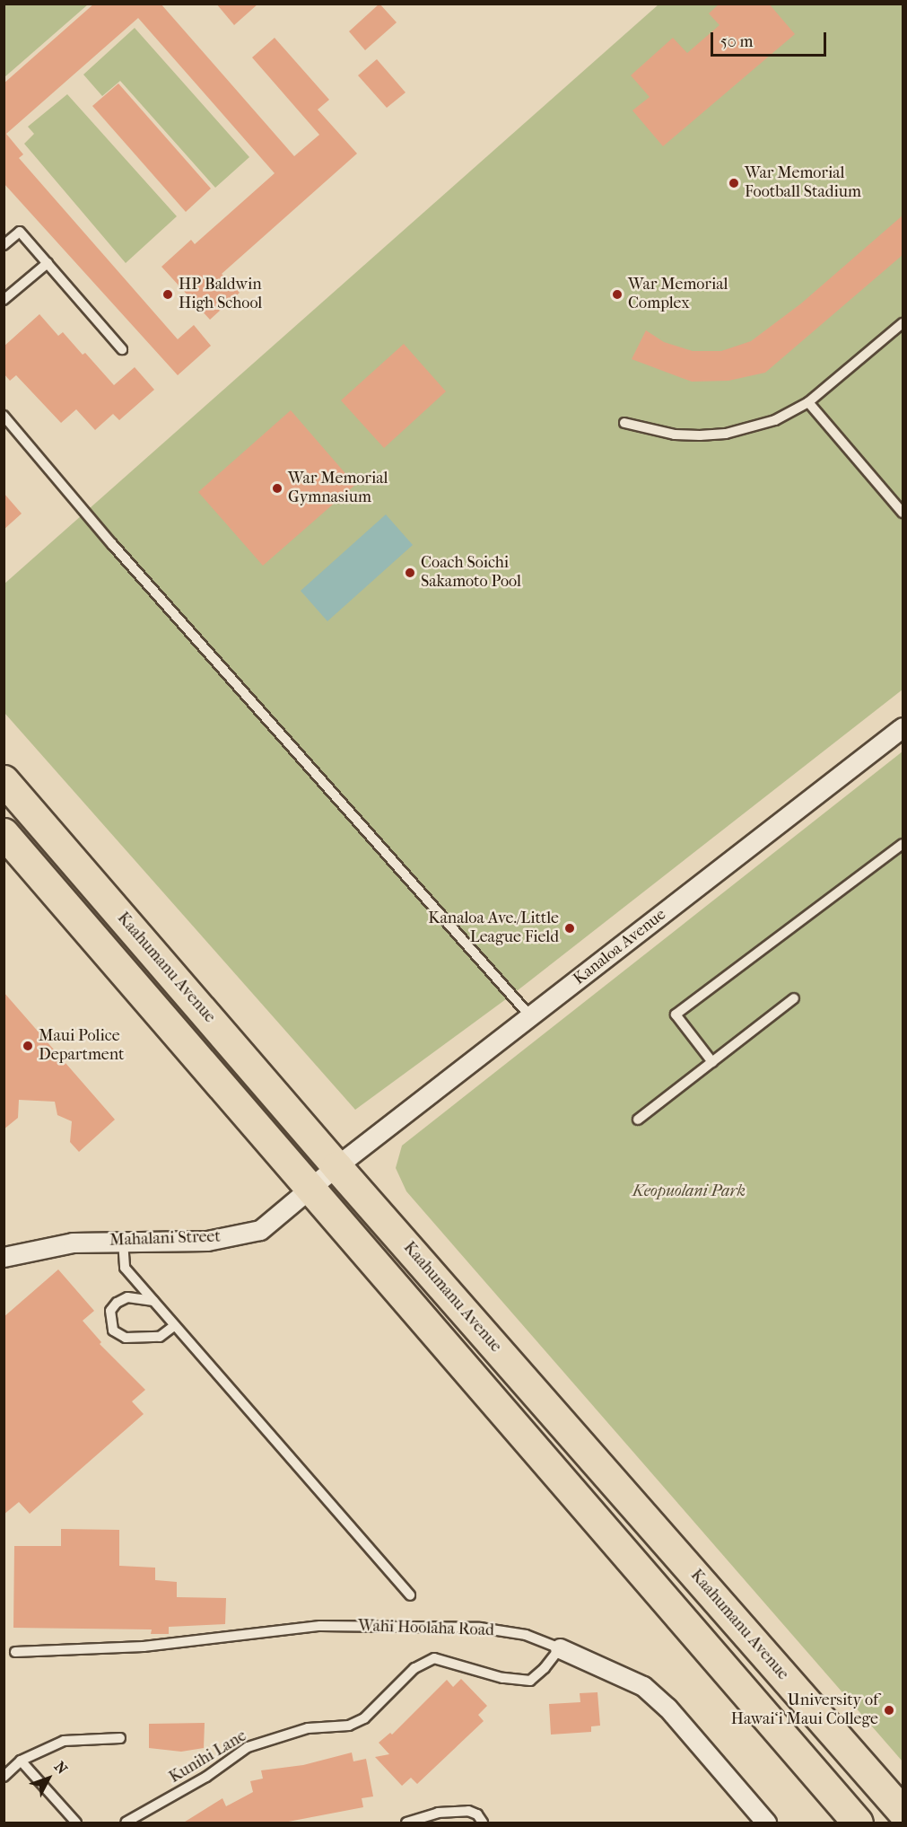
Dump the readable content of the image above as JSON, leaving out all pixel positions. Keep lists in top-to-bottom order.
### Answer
{
  "streets": {
    "main road": ["Kaahumanu Avenue"],
    "street": ["Kanaloa Avenue", "Mahalani Street", "Wahi Hoolaha Road"],
    "lane": ["Kunihi Lane"]
  },
  "crossings": [
    ["Kanaloa Avenue", "Kaahumanu Avenue"],
    ["Kanaloa Avenue", "Mahalani Street"],
    ["Kaahumanu Avenue", "Mahalani Street"],
    ["Wahi Hoolaha Road", "Kunihi Lane"]
  ],
  "parks": ["Keopuolani Park"],
  "places": [
    "War Memorial Football Stadium",
    "HP Baldwin High School",
    "War Memorial Complex",
    "War Memorial Gymnasium",
    "Coach Soichi Sakamoto Pool",
    "Kanaloa Ave./Little League Field",
    "Maui Police Department",
    "University of Hawai‘i Maui College"
  ],
  "scale_bar": "50 m",
  "north": "top right"
}
